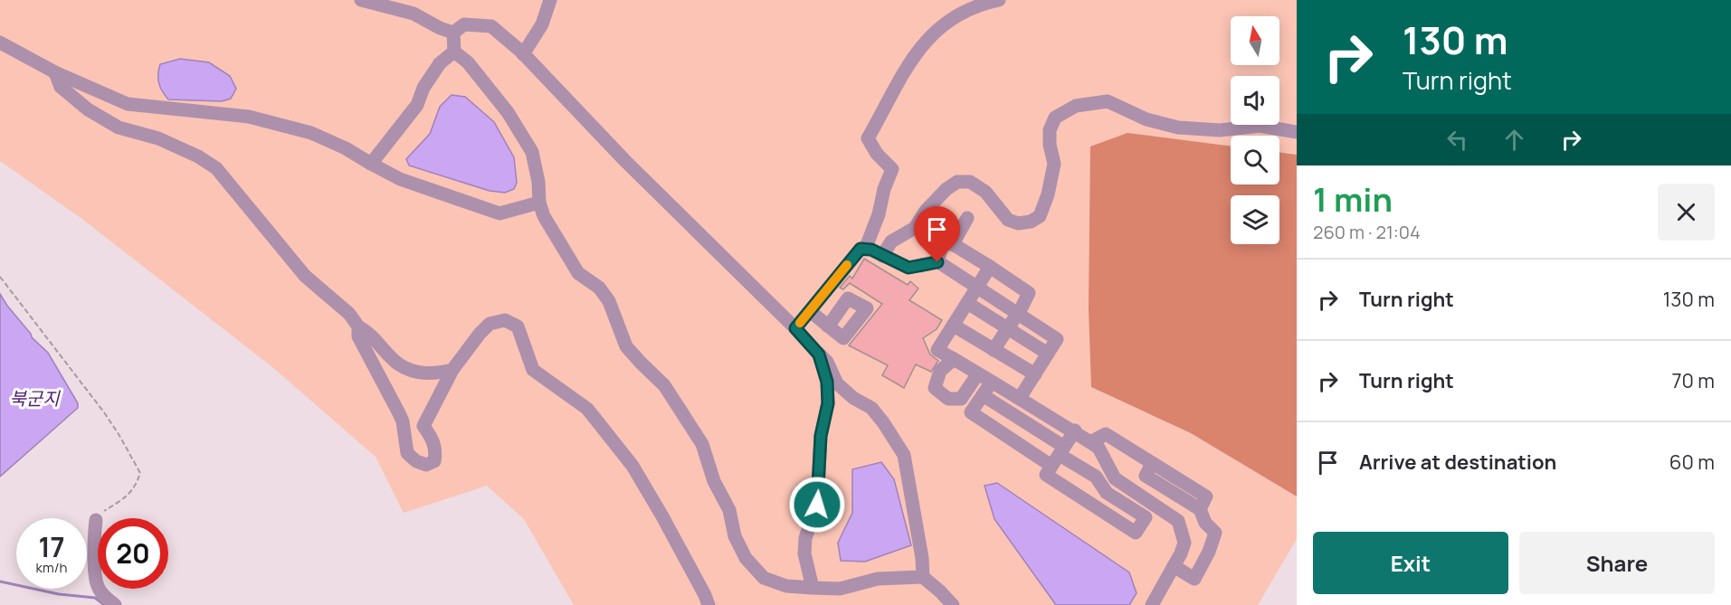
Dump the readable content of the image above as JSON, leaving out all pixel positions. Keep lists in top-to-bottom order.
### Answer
{
  "water": ["북군지"],
  "north": "top",
  "page": {
    "turn": ["130 m", "Turn right"],
    "heading": ["1 min", "260 m · 21:04"],
    "list": [
      {
        "name": "Turn right",
        "value": "130 m"
      },
      {
        "name": "Turn right",
        "value": "70 m"
      },
      {
        "name": "Arrive at destination",
        "value": "60 m"
      }
    ],
    "speed": "17 km/h",
    "limit": "20",
    "buttons": ["Exit", "Share"]
  }
}
